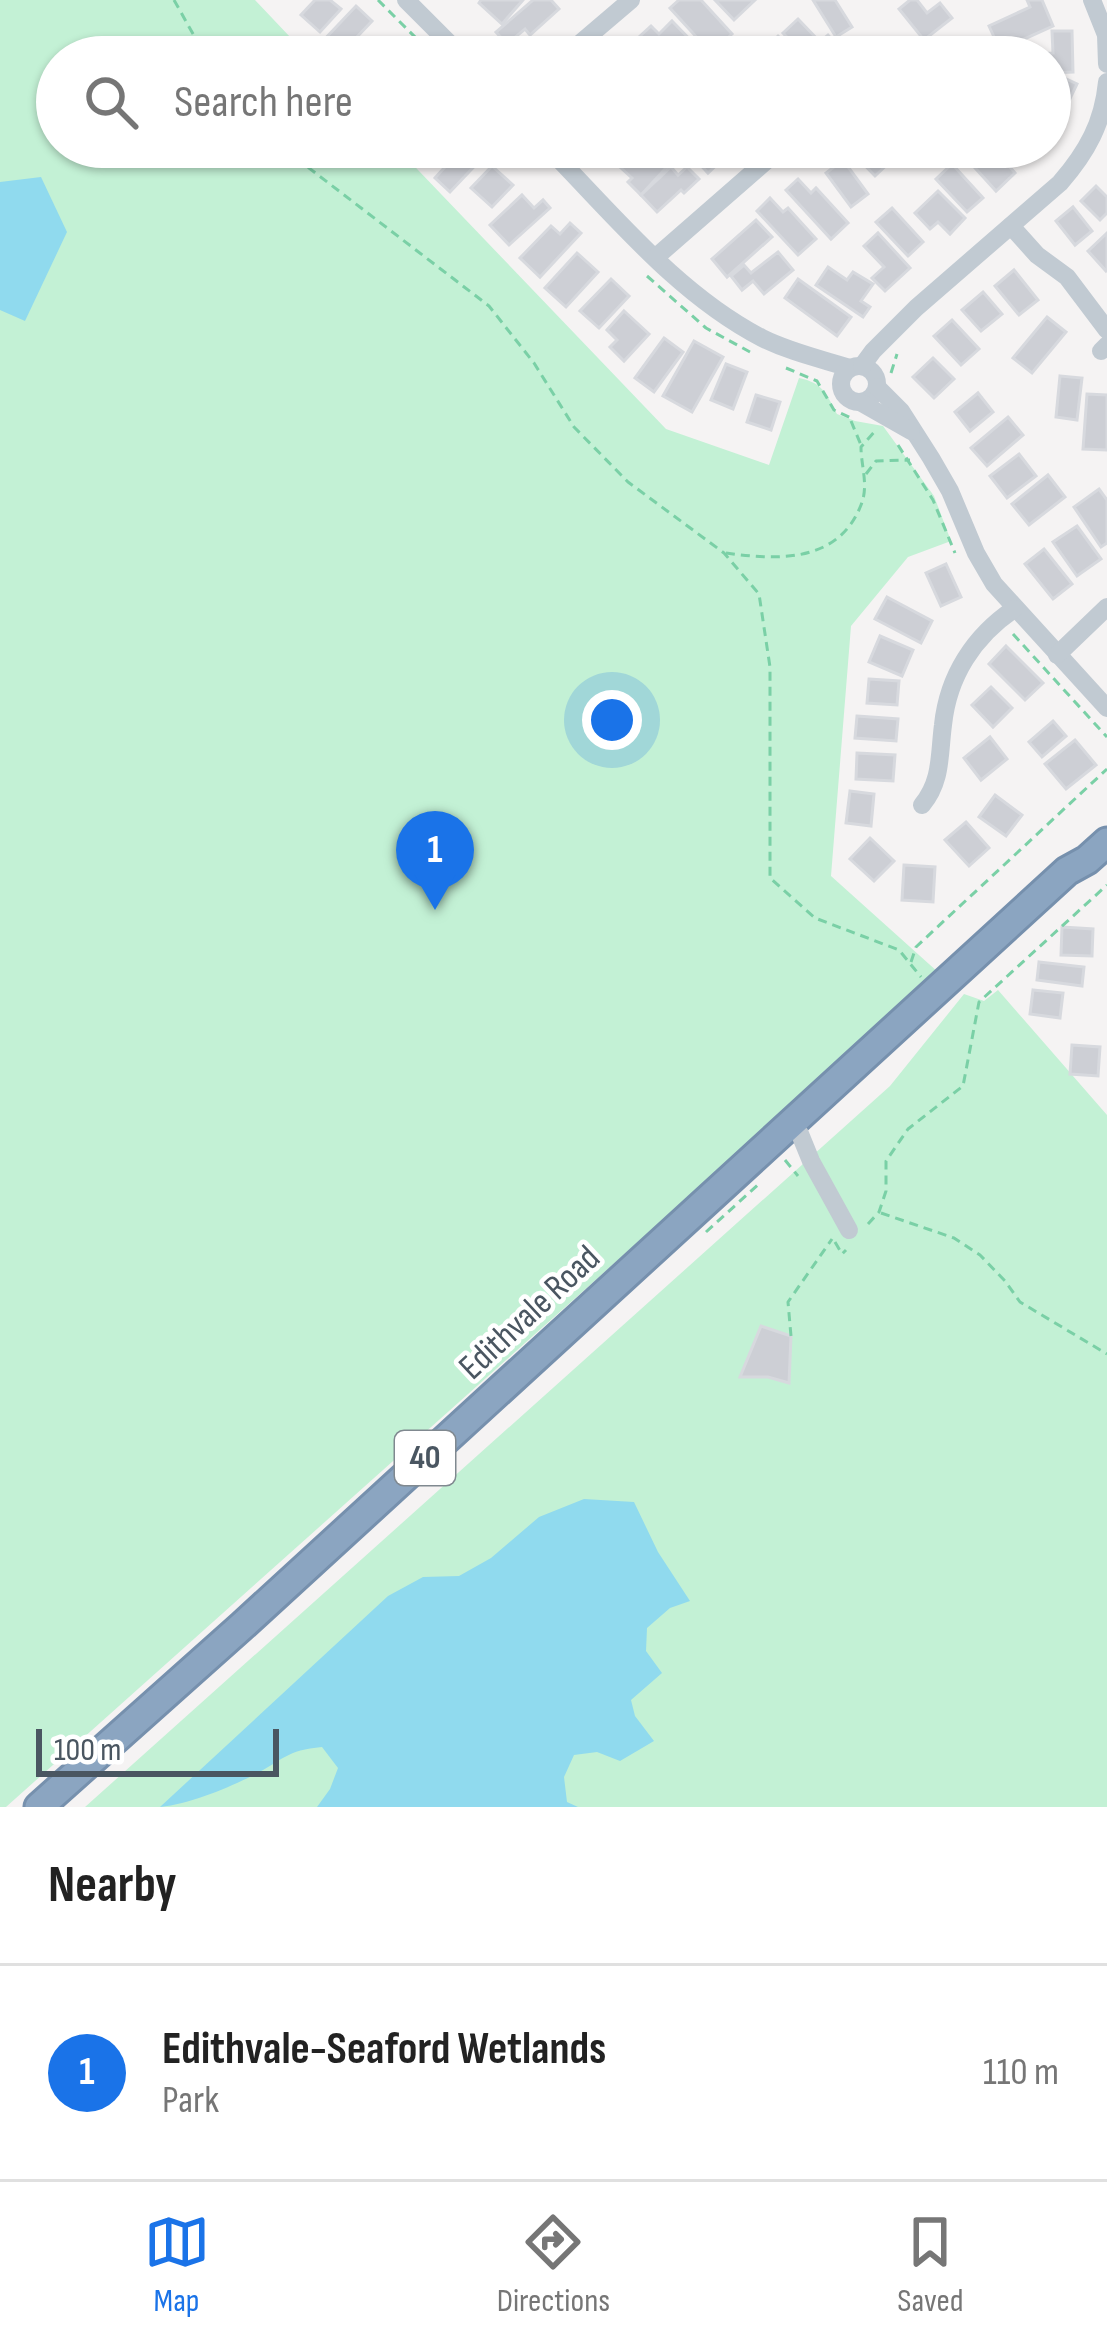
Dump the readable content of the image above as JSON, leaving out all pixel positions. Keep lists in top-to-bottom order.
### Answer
{
  "streets": {
    "highway": ["Edithvale Road", "40"]
  },
  "scale_bar": "100 m",
  "page": {
    "search": "Search here",
    "pins": "1",
    "scale": "100 m",
    "heading": "Nearby",
    "list": [
      {
        "mark": "1",
        "name": "Edithvale-Seaford Wetlands",
        "note": "Park",
        "value": "110 m"
      }
    ],
    "nav": ["Map", "Directions", "Saved"]
  }
}
